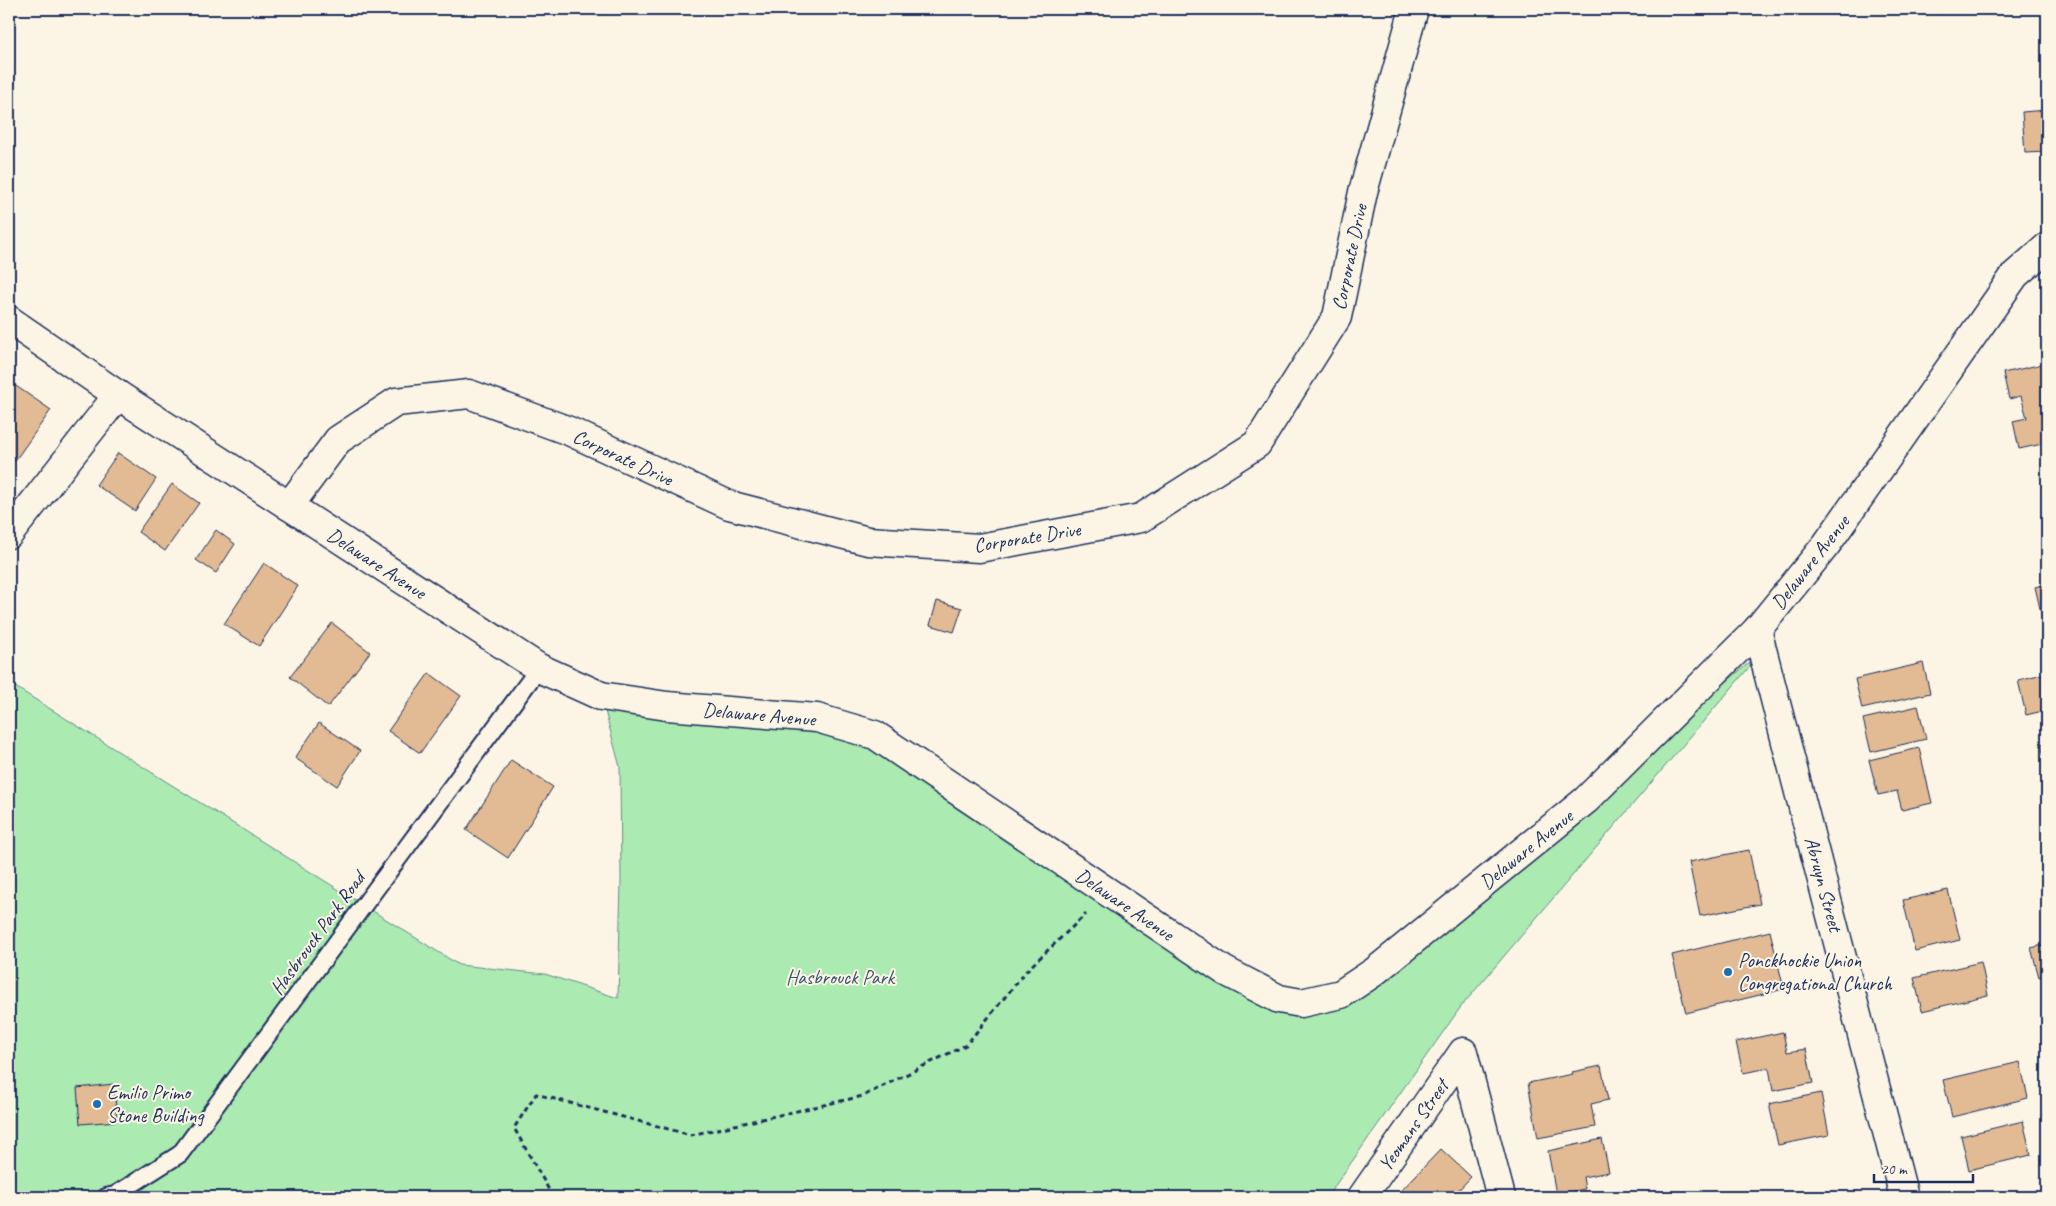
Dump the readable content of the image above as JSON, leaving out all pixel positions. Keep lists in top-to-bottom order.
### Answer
{
  "streets": {
    "street": [
      "Corporate Drive",
      "Delaware Avenue",
      "Abruyn Street",
      "Yeomans Street"
    ],
    "lane": ["Hasbrouck Park Road"]
  },
  "crossings": [
    ["Corporate Drive", "Delaware Avenue"],
    ["Delaware Avenue", "Abruyn Street"],
    ["Delaware Avenue", "Hasbrouck Park Road"]
  ],
  "parks": ["Hasbrouck Park"],
  "places": ["Ponckhockie Union Congregational Church", "Emilio Primo Stone Building"],
  "scale_bar": "20 m"
}
